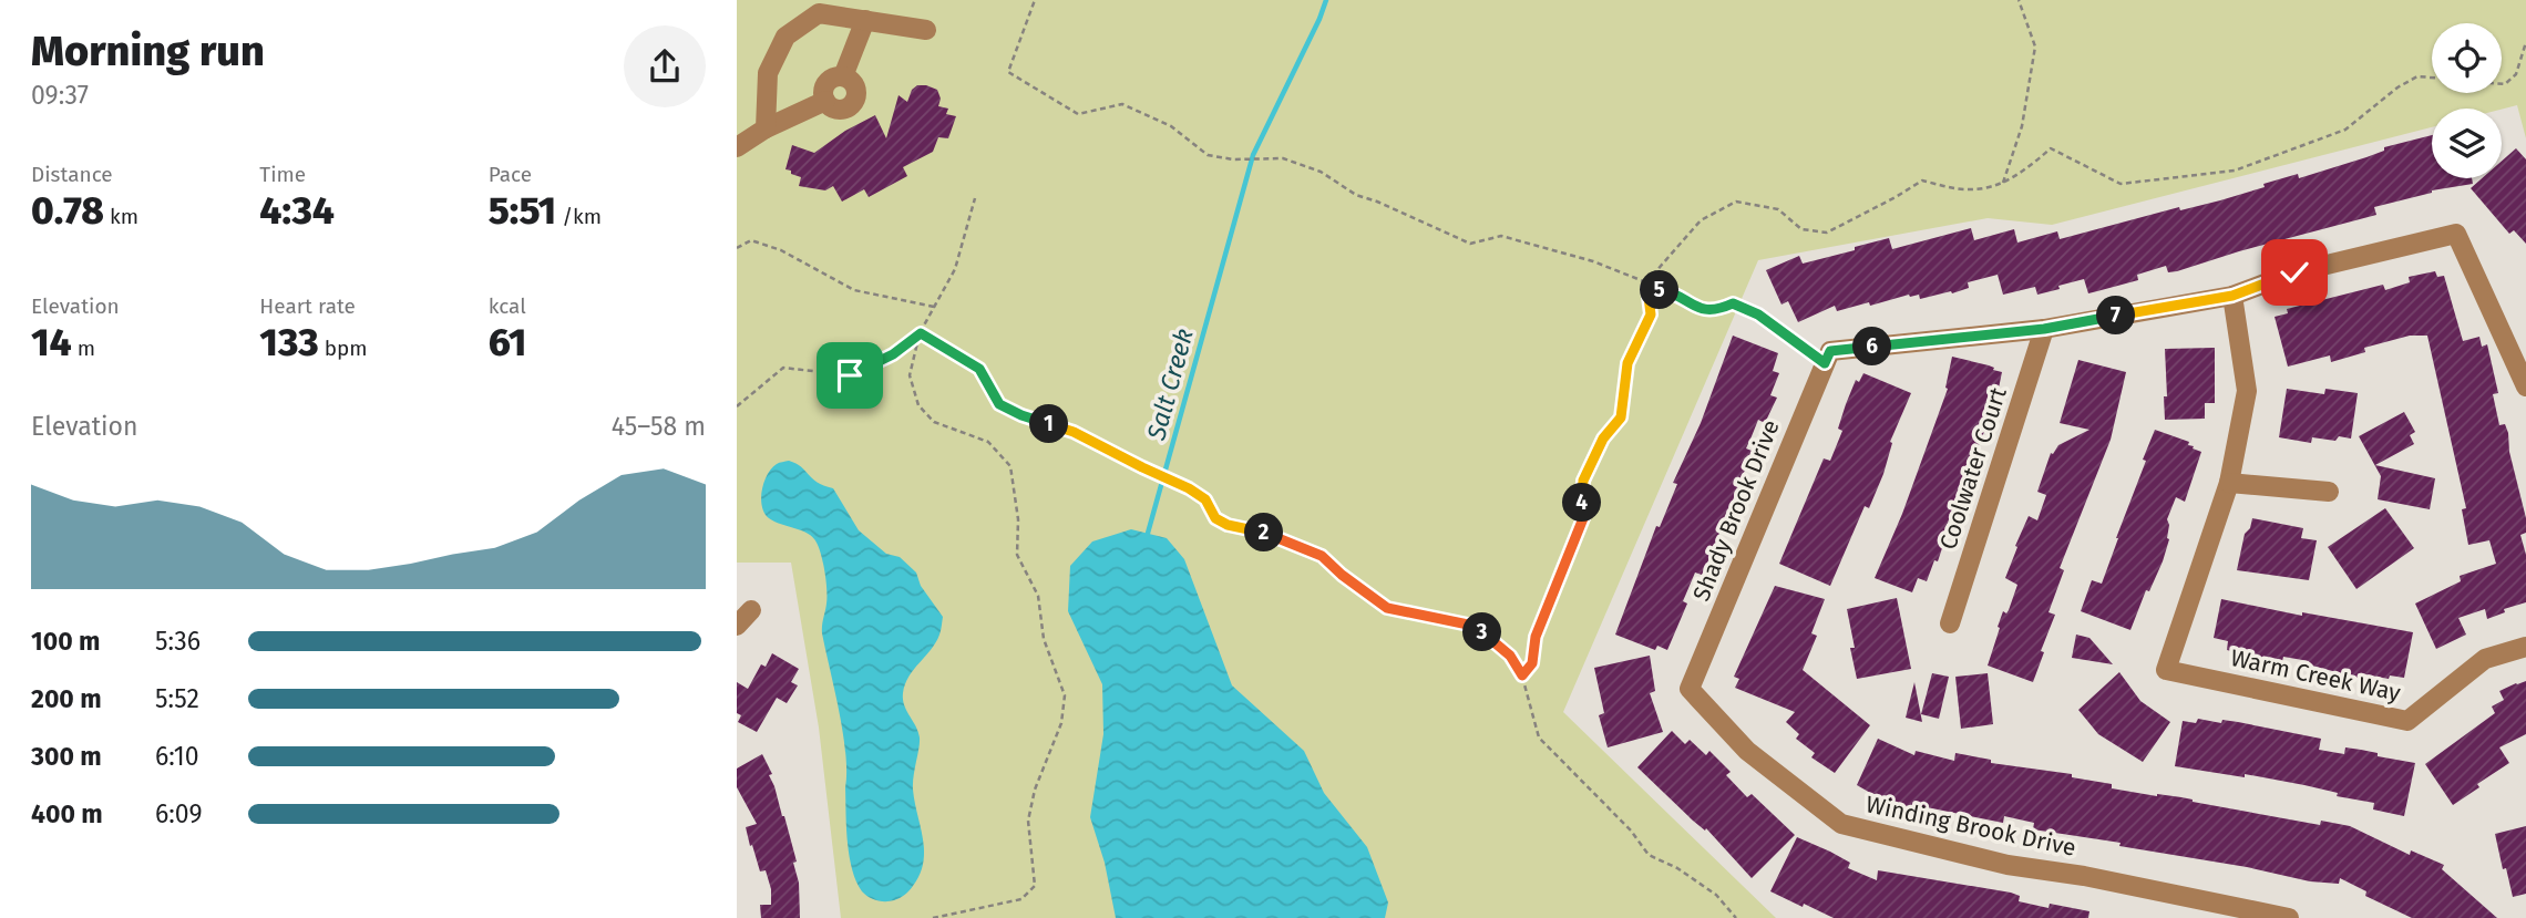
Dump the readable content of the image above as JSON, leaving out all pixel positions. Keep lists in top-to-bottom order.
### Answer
{
  "streets": {
    "street": [
      "Coolwater Court",
      "Shady Brook Drive",
      "Warm Creek Way",
      "Winding Brook Drive"
    ]
  },
  "crossings": [
    ["Shady Brook Drive", "Winding Brook Drive"]
  ],
  "water": ["Salt Creek"],
  "page": {
    "heading": ["Morning run", "09:37"],
    "stats": [
      ["Distance", "0.78 km"],
      ["Time", "4:34"],
      ["Pace", "5:51 /km"],
      ["Elevation", "14 m"],
      ["Heart rate", "133 bpm"],
      ["kcal", "61"]
    ],
    "pins": [
      "5",
      "7",
      "6",
      "1",
      "4",
      "2",
      "3"
    ],
    "chart": ["Elevation", "45–58 m"],
    "list": [
      {
        "name": "100 m",
        "note": "5:36"
      },
      {
        "name": "200 m",
        "note": "5:52"
      },
      {
        "name": "300 m",
        "note": "6:10"
      },
      {
        "name": "400 m",
        "note": "6:09"
      }
    ]
  }
}
